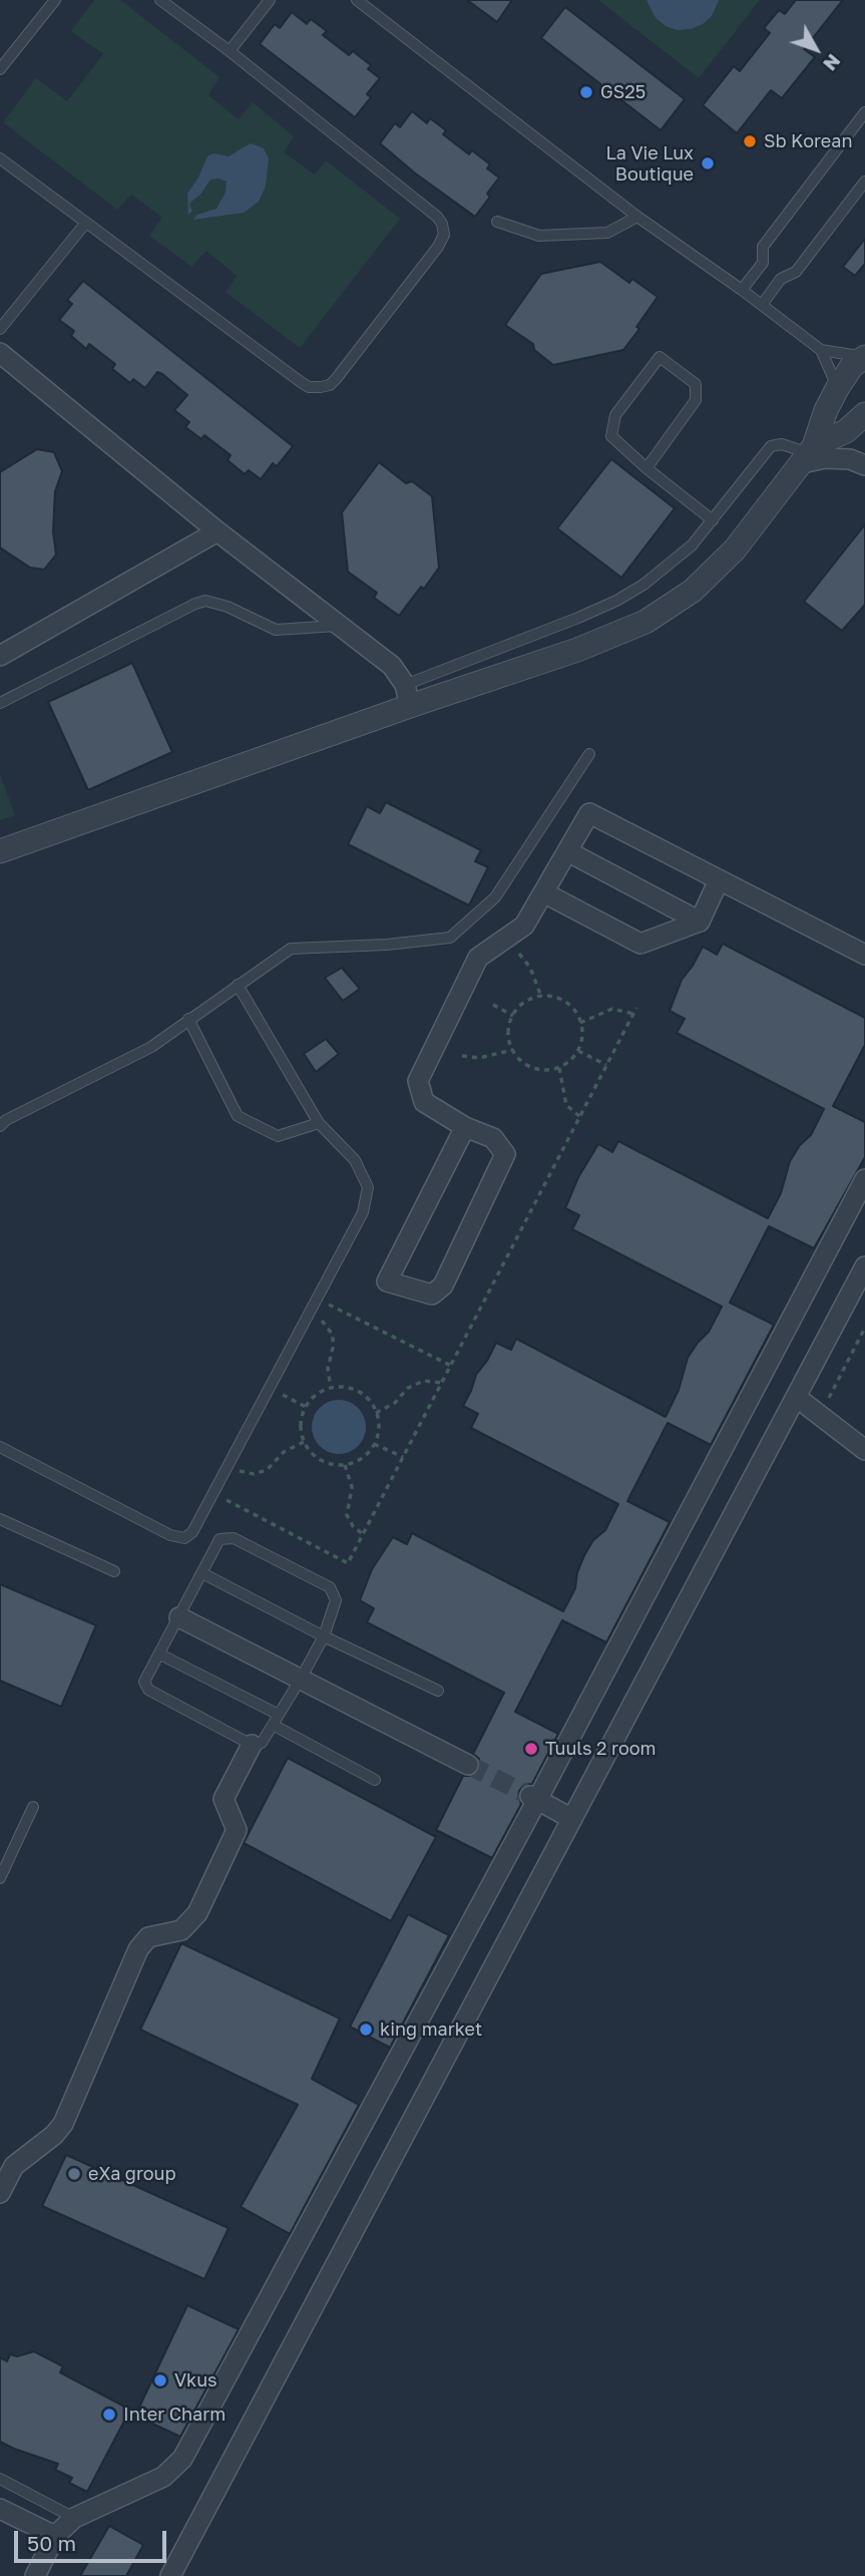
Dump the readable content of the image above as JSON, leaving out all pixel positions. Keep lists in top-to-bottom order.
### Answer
{
  "places": [
    "GS25",
    "Sb Korean",
    "La Vie Lux Boutique",
    "Tuuls 2 room",
    "king market",
    "eXa group",
    "Vkus",
    "Inter Charm"
  ],
  "scale_bar": "50 m",
  "north": "bottom right"
}
